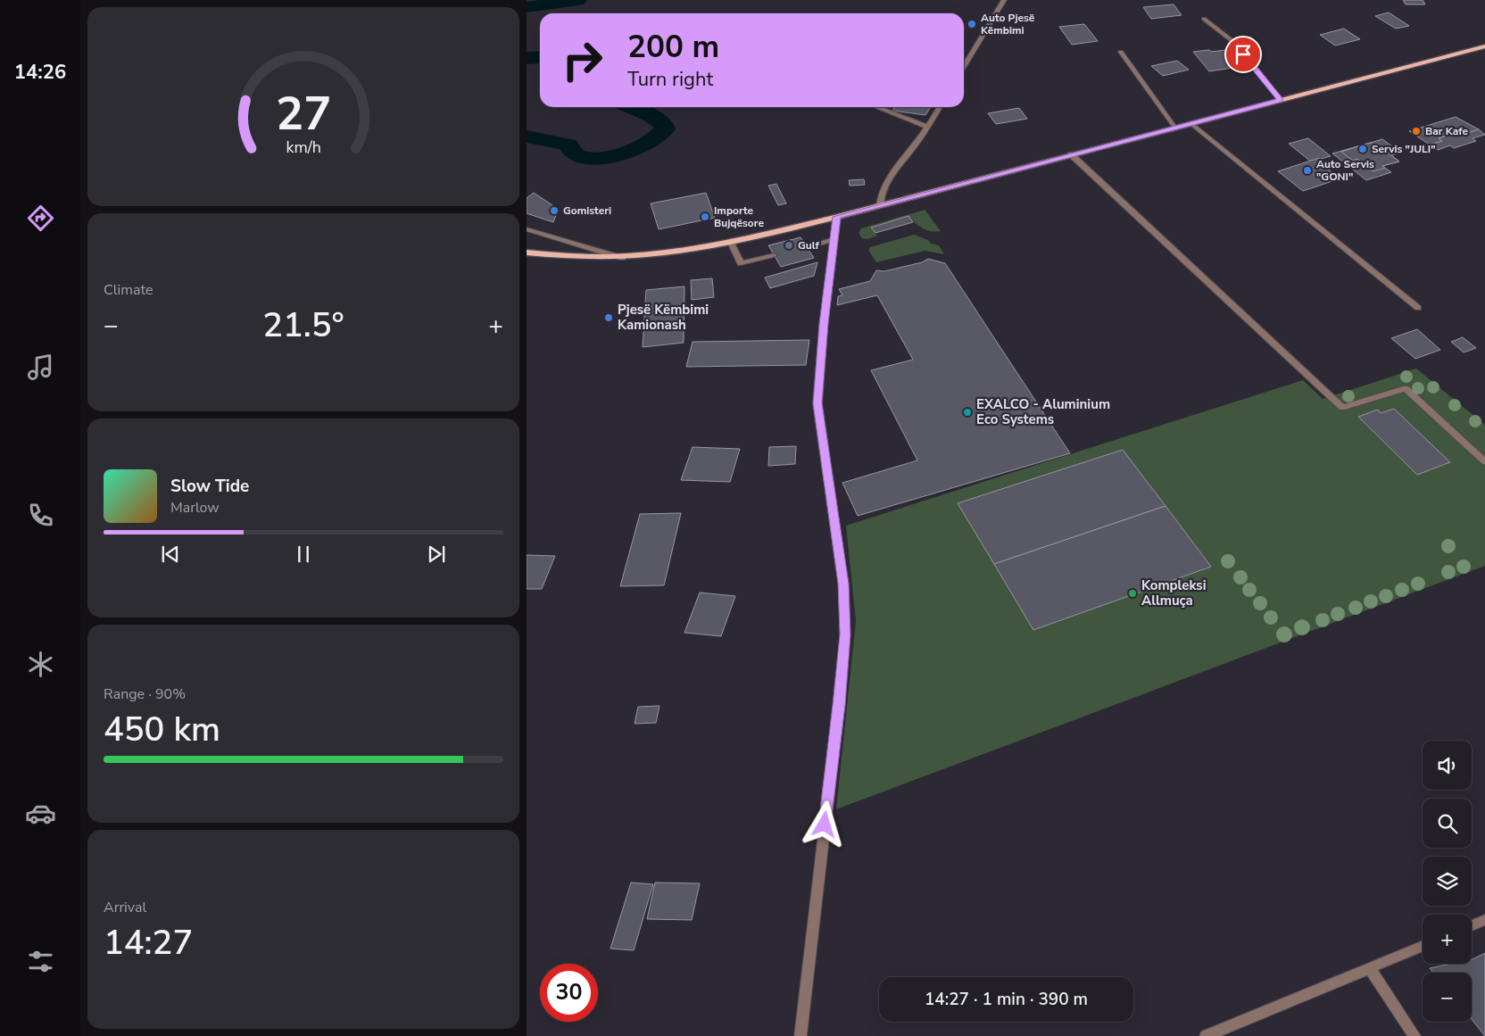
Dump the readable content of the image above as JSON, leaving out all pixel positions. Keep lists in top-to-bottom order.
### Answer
{
  "places": [
    "Auto Pjesë Këmbimi",
    "Bar Kafe",
    "Servis \"JULI\"",
    "Auto Servis \"GONI\"",
    "Gomisteri",
    "Importe Bujqësore",
    "Gulf",
    "Pjesë Këmbimi Kamionash",
    "EXALCO - Aluminium Eco Systems",
    "Kompleksi Allmuça"
  ],
  "page": {
    "tabs": "14:26",
    "turn": ["200 m", "Turn right"],
    "tile": [
      "Climate",
      ["Range · 90%", "450 km"],
      ["Arrival", "14:27"]
    ],
    "heat": ["−", "21.5°", "+"],
    "song": ["Slow Tide", "Marlow"],
    "map_buttons": ["+", "−"],
    "limit": "30",
    "trip": "14:27 · 1 min · 390 m",
    "gauge": ["27", "km/h"]
  }
}
